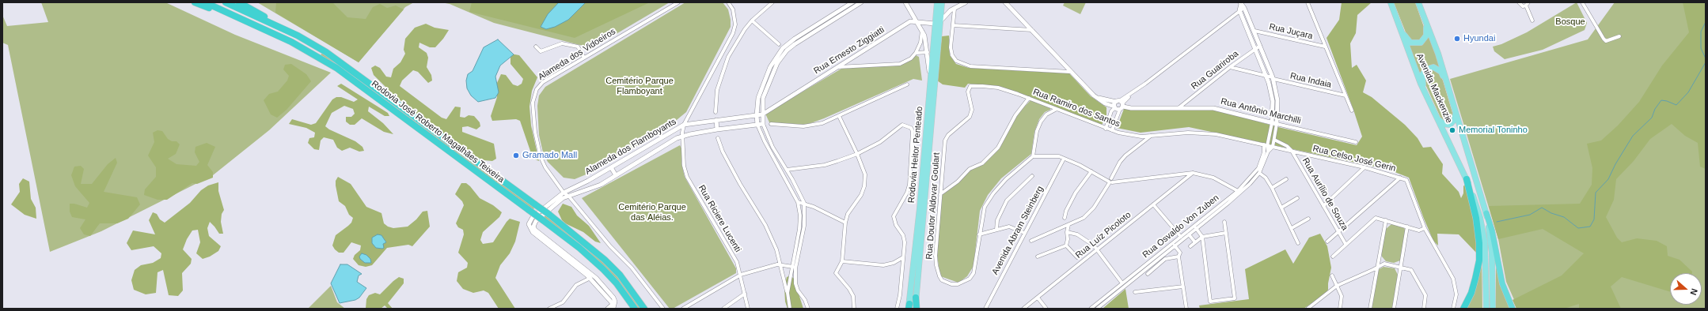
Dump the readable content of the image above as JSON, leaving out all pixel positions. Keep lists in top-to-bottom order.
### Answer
{
  "streets": {
    "highway": ["Rodovia José Roberto Magalhães Teixeira"],
    "main road": ["Avenida Mackenzie", "Rodovia Heitor Penteado"],
    "street": [
      "Rua Juçara",
      "Rua Ernesto Ziggiatti",
      "Alameda dos Vidoeiros",
      "Rua Guariroba",
      "Rua Indaia",
      "Rua Ramiro dos Santos",
      "Rua Antônio Marchilli",
      "Alameda dos Flamboyants",
      "Rua Celso José Gerin",
      "Rua Aurílio de Souza",
      "Rua Doutor Aldovar Goulart",
      "Rua Riciere Lucenti",
      "Rua Osvaldo Von Zuben",
      "Avenida Abram Steinberg",
      "Rua Luíz Picoloto"
    ]
  },
  "crossings": [
    ["Rua Ernesto Ziggiatti", "Alameda dos Flamboyants"],
    ["Alameda dos Vidoeiros", "Alameda dos Flamboyants"],
    ["Rua Guariroba", "Rua Indaia"],
    ["Rua Guariroba", "Rua Antônio Marchilli"],
    ["Rua Guariroba", "Rua Osvaldo Von Zuben"],
    ["Rua Indaia", "Rua Osvaldo Von Zuben"],
    ["Rua Ramiro dos Santos", "Rua Celso José Gerin"],
    ["Rua Ramiro dos Santos", "Rua Doutor Aldovar Goulart"],
    ["Rua Ramiro dos Santos", "Rua Osvaldo Von Zuben"],
    ["Rua Antônio Marchilli", "Rua Osvaldo Von Zuben"],
    ["Alameda dos Flamboyants", "Rua Riciere Lucenti"],
    ["Rua Celso José Gerin", "Rua Aurílio de Souza"],
    ["Rua Celso José Gerin", "Rua Osvaldo Von Zuben"]
  ],
  "parks": ["Bosque", "Cemitério Parque Flamboyant", "Cemitério Parque das Aléias."],
  "places": ["Hyundai", "Memorial Toninho", "Gramado Mall"],
  "north": "right"
}
